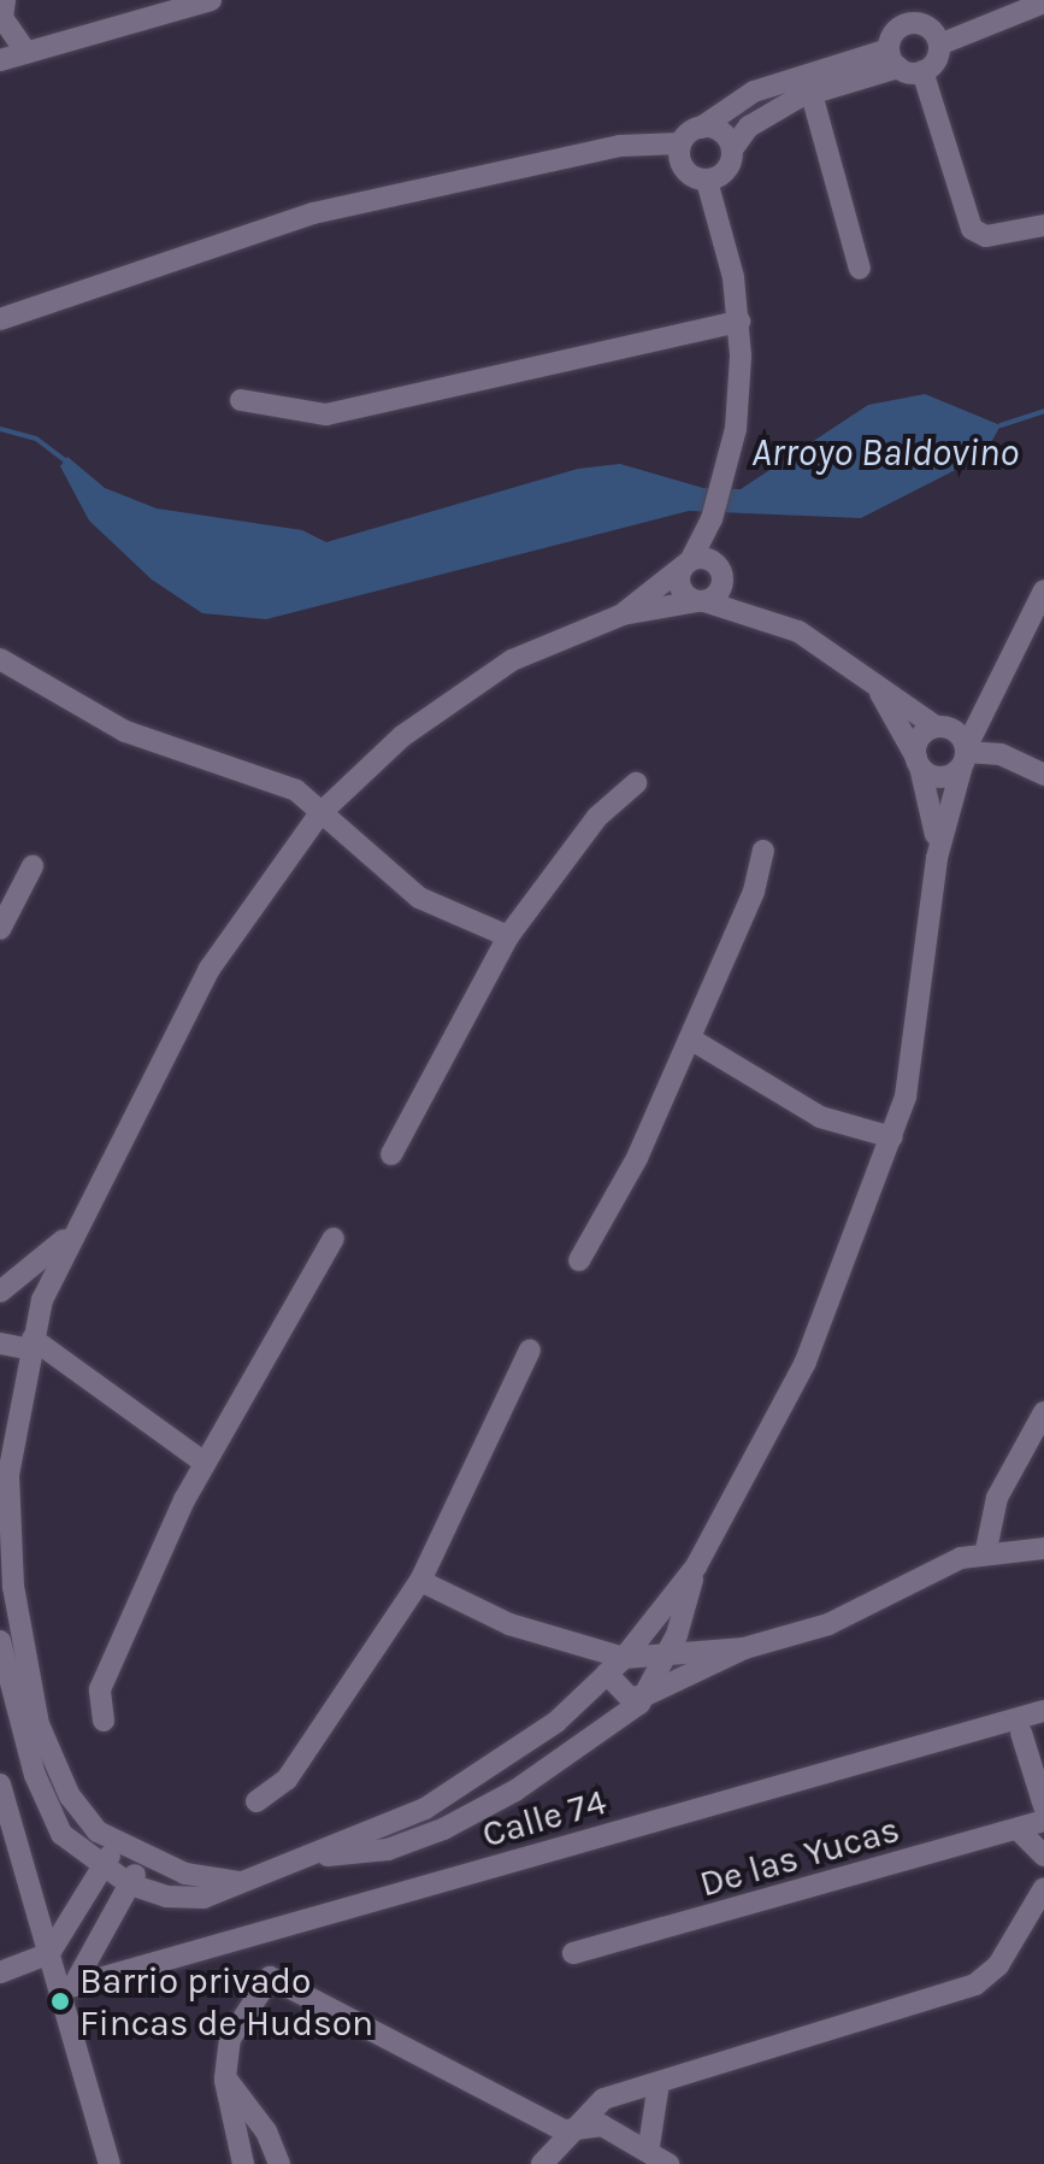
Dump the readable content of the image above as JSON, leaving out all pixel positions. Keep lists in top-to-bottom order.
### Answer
{
  "streets": {
    "street": ["Calle 74", "De las Yucas"]
  },
  "water": ["Arroyo Baldovino"],
  "places": ["Barrio privado Fincas de Hudson"]
}
